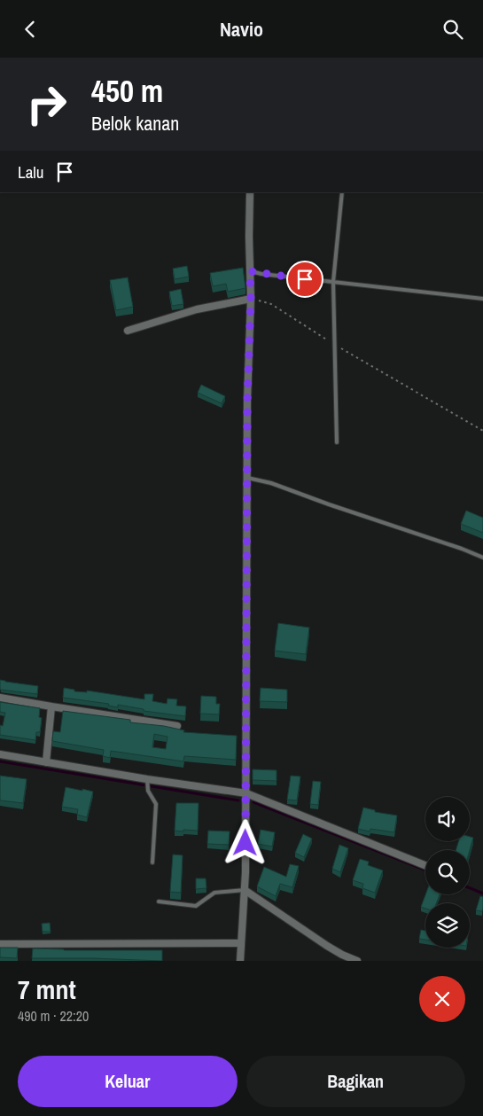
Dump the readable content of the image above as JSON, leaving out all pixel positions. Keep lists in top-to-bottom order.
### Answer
{
  "page": {
    "header": "Navio",
    "turn": ["450 m", "Belok kanan"],
    "then": "Lalu",
    "heading": ["7 mnt", "490 m · 22:20"],
    "buttons": ["Keluar", "Bagikan"]
  }
}
